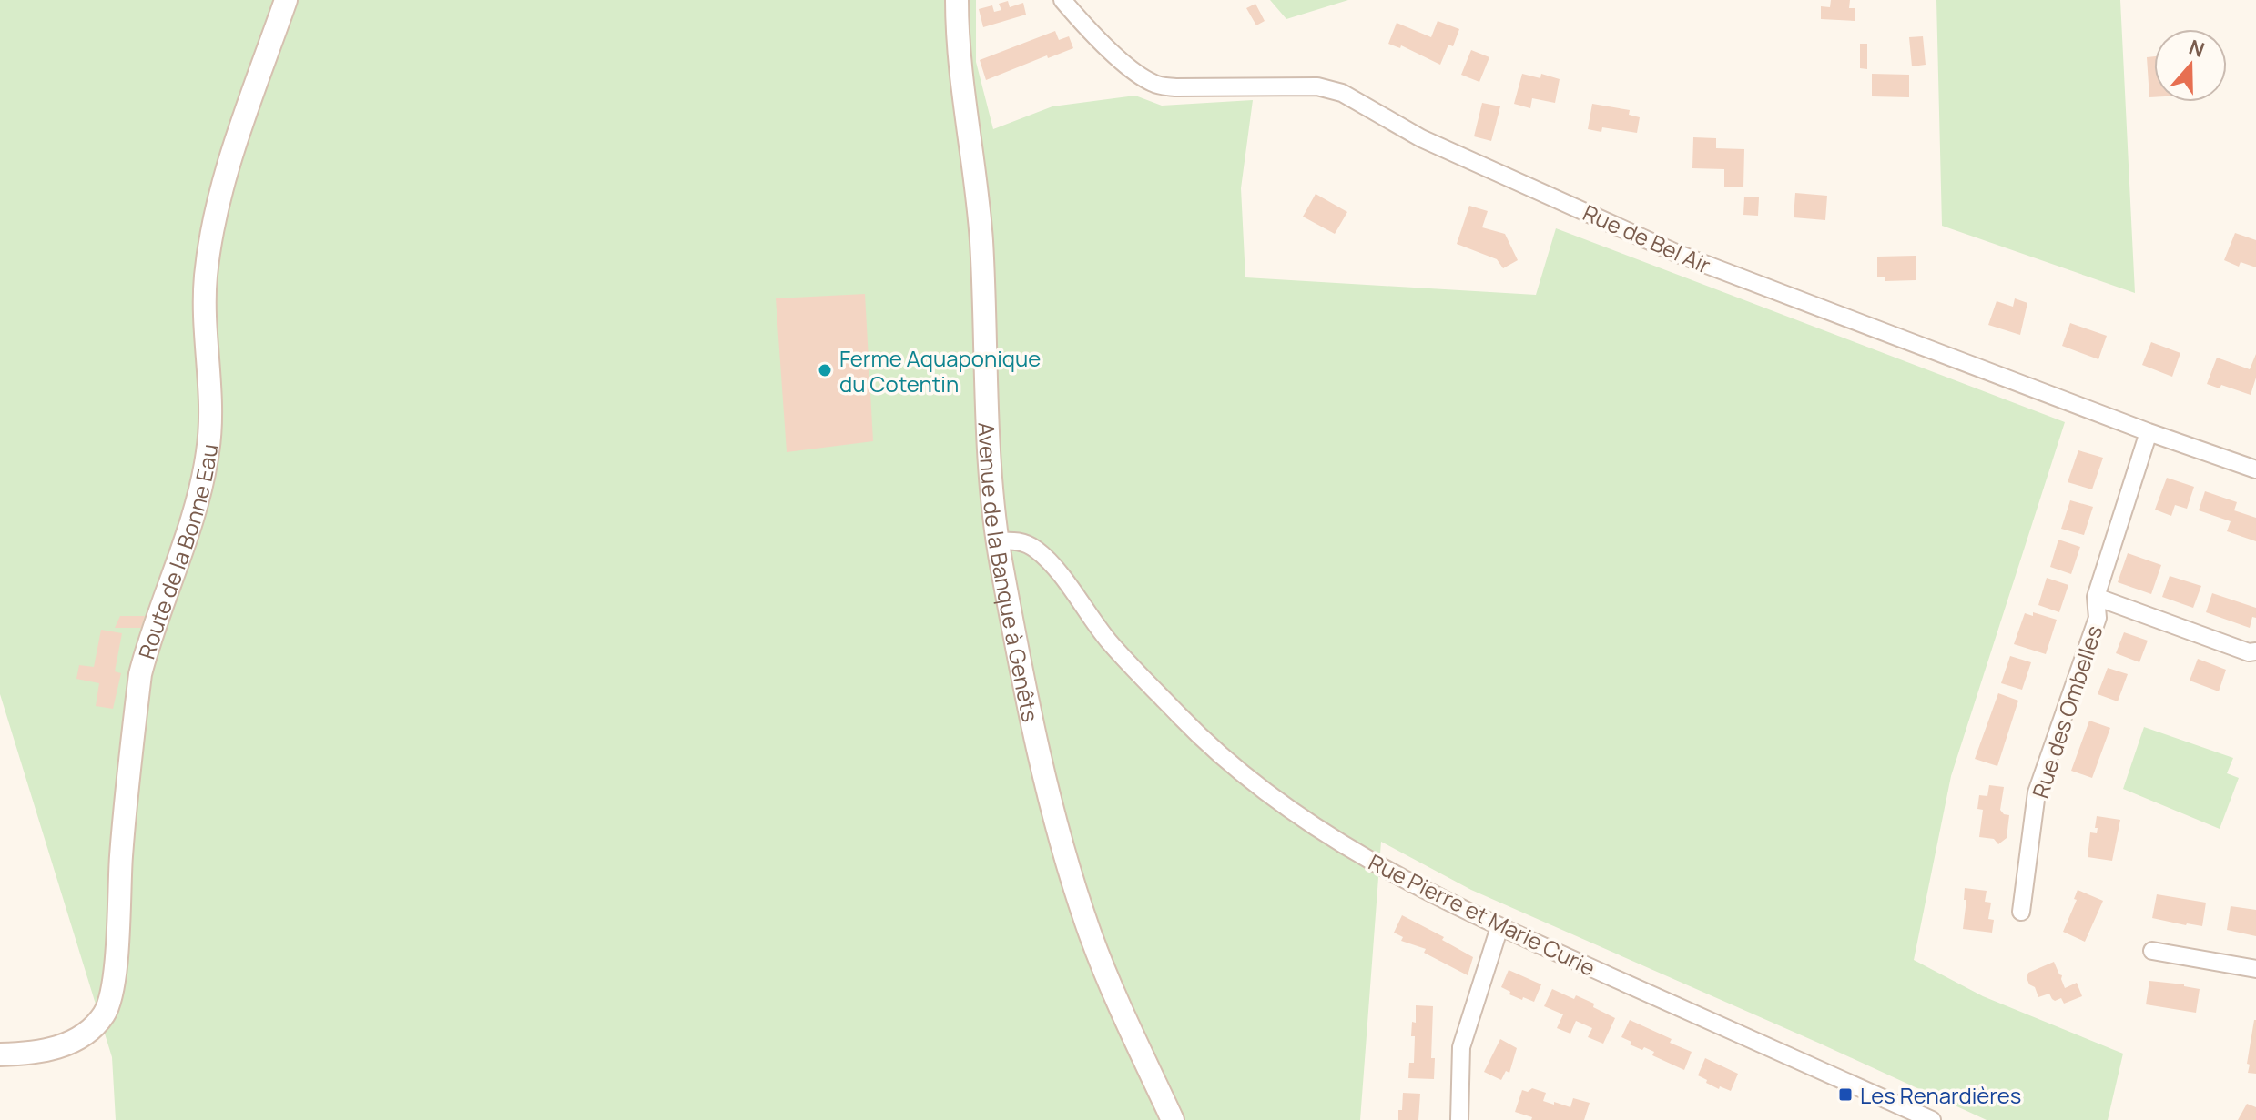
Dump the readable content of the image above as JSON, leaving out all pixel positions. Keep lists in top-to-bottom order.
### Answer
{
  "streets": {
    "street": [
      "Rue de Bel Air",
      "Route de la Bonne Eau",
      "Avenue de la Banque à Genêts",
      "Rue des Ombelles",
      "Rue Pierre et Marie Curie"
    ]
  },
  "crossings": [
    ["Rue de Bel Air", "Rue des Ombelles"],
    ["Avenue de la Banque à Genêts", "Rue Pierre et Marie Curie"]
  ],
  "places": {
    "other": ["Ferme Aquaponique du Cotentin"],
    "transit": ["Les Renardières"]
  },
  "north": "top"
}
